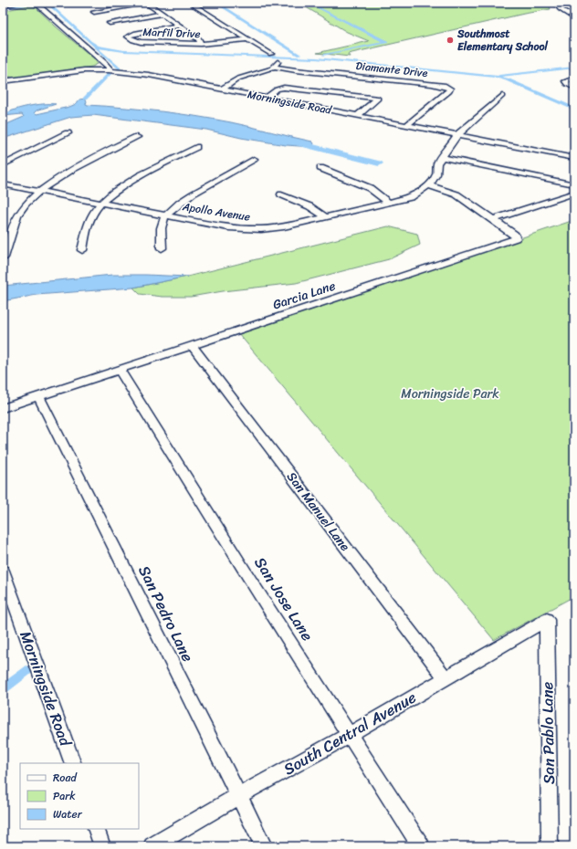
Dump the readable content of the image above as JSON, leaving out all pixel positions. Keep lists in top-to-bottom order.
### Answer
{
  "streets": {
    "street": [
      "Marfil Drive",
      "Diamante Drive",
      "Morningside Road",
      "Apollo Avenue",
      "Garcia Lane",
      "San Manuel Lane",
      "San Jose Lane",
      "San Pedro Lane",
      "South Central Avenue",
      "San Pablo Lane"
    ]
  },
  "crossings": [
    ["Diamante Drive", "Morningside Road"],
    ["Apollo Avenue", "Garcia Lane"],
    ["Garcia Lane", "San Manuel Lane"],
    ["Garcia Lane", "San Jose Lane"],
    ["Garcia Lane", "San Pedro Lane"],
    ["San Manuel Lane", "South Central Avenue"],
    ["San Jose Lane", "South Central Avenue"],
    ["San Pedro Lane", "South Central Avenue"],
    ["South Central Avenue", "San Pablo Lane"]
  ],
  "parks": ["Morningside Park"],
  "places": ["Southmost Elementary School"],
  "legend": ["Road", "Park", "Water"]
}
